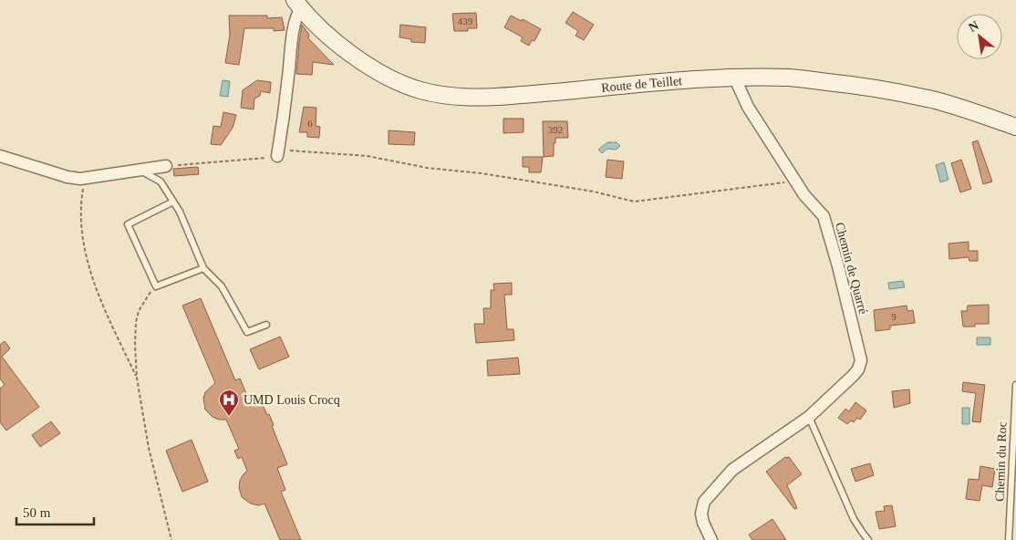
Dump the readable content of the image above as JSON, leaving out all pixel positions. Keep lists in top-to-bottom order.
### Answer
{
  "streets": {
    "main road": ["Route de Teillet"],
    "street": ["Chemin de Quarré"],
    "lane": ["Chemin du Roc"]
  },
  "crossings": [
    ["Route de Teillet", "Chemin de Quarré"]
  ],
  "places": {
    "hospital": ["UMD Louis Crocq"]
  },
  "house_numbers": [
    "439",
    "6",
    "392",
    "9"
  ],
  "scale_bar": "50 m",
  "north": "top left"
}
